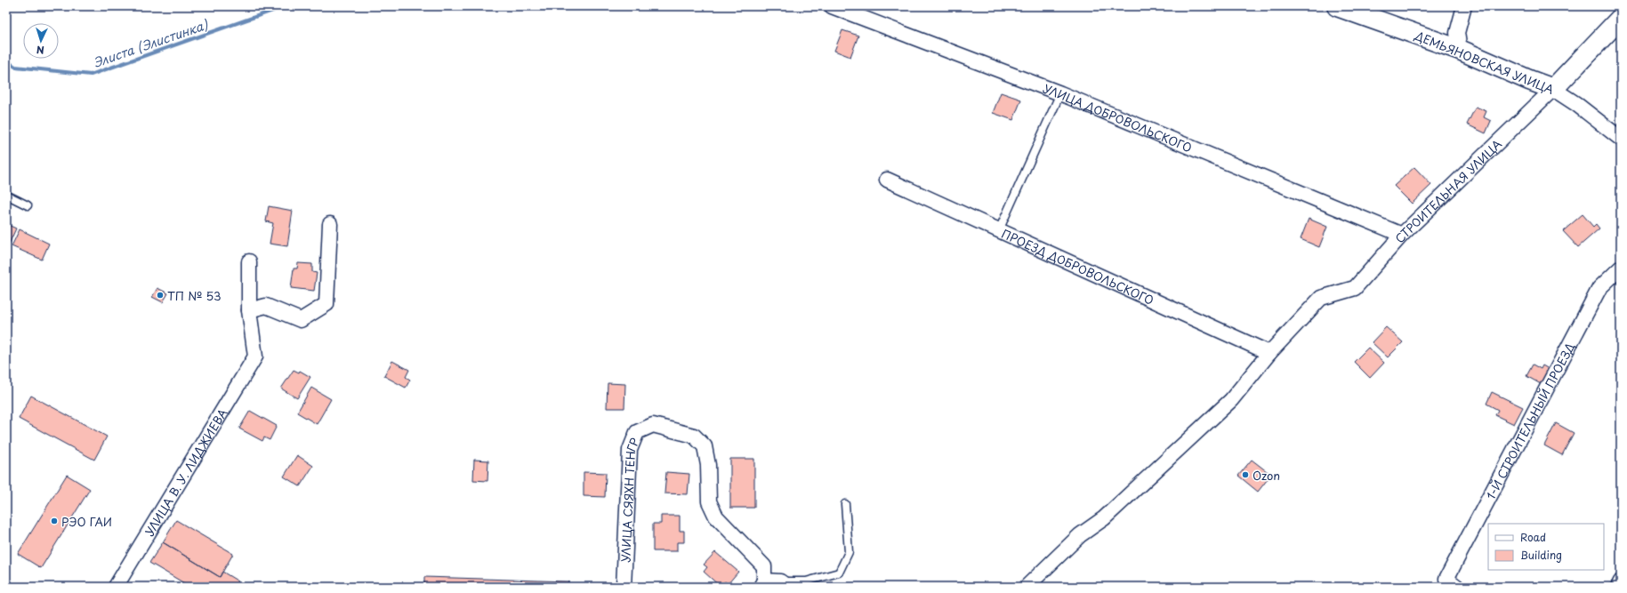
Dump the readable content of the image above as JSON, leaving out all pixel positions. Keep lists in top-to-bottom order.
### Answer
{
  "streets": {
    "street": [
      "ДЕМЬЯНОВСКАЯ УЛИЦА",
      "УЛИЦА ДОБРОВОЛЬСКОГО",
      "СТРОИТЕЛЬНАЯ УЛИЦА",
      "ПРОЕЗД ДОБРОВОЛЬСКОГО",
      "1-Й СТРОИТЕЛЬНЫЙ ПРОЕЗД",
      "УЛИЦА В. У. ЛИДЖИЕВА",
      "УЛИЦА СЯЯХН ТЕНГР"
    ]
  },
  "crossings": [
    ["ДЕМЬЯНОВСКАЯ УЛИЦА", "СТРОИТЕЛЬНАЯ УЛИЦА"],
    ["УЛИЦА ДОБРОВОЛЬСКОГО", "СТРОИТЕЛЬНАЯ УЛИЦА"],
    ["СТРОИТЕЛЬНАЯ УЛИЦА", "ПРОЕЗД ДОБРОВОЛЬСКОГО"]
  ],
  "water": ["Элиста (Элистинка)"],
  "places": ["ТП № 53", "Ozon", "РЭО ГАИ"],
  "legend": ["Road", "Building"],
  "north": "bottom"
}
